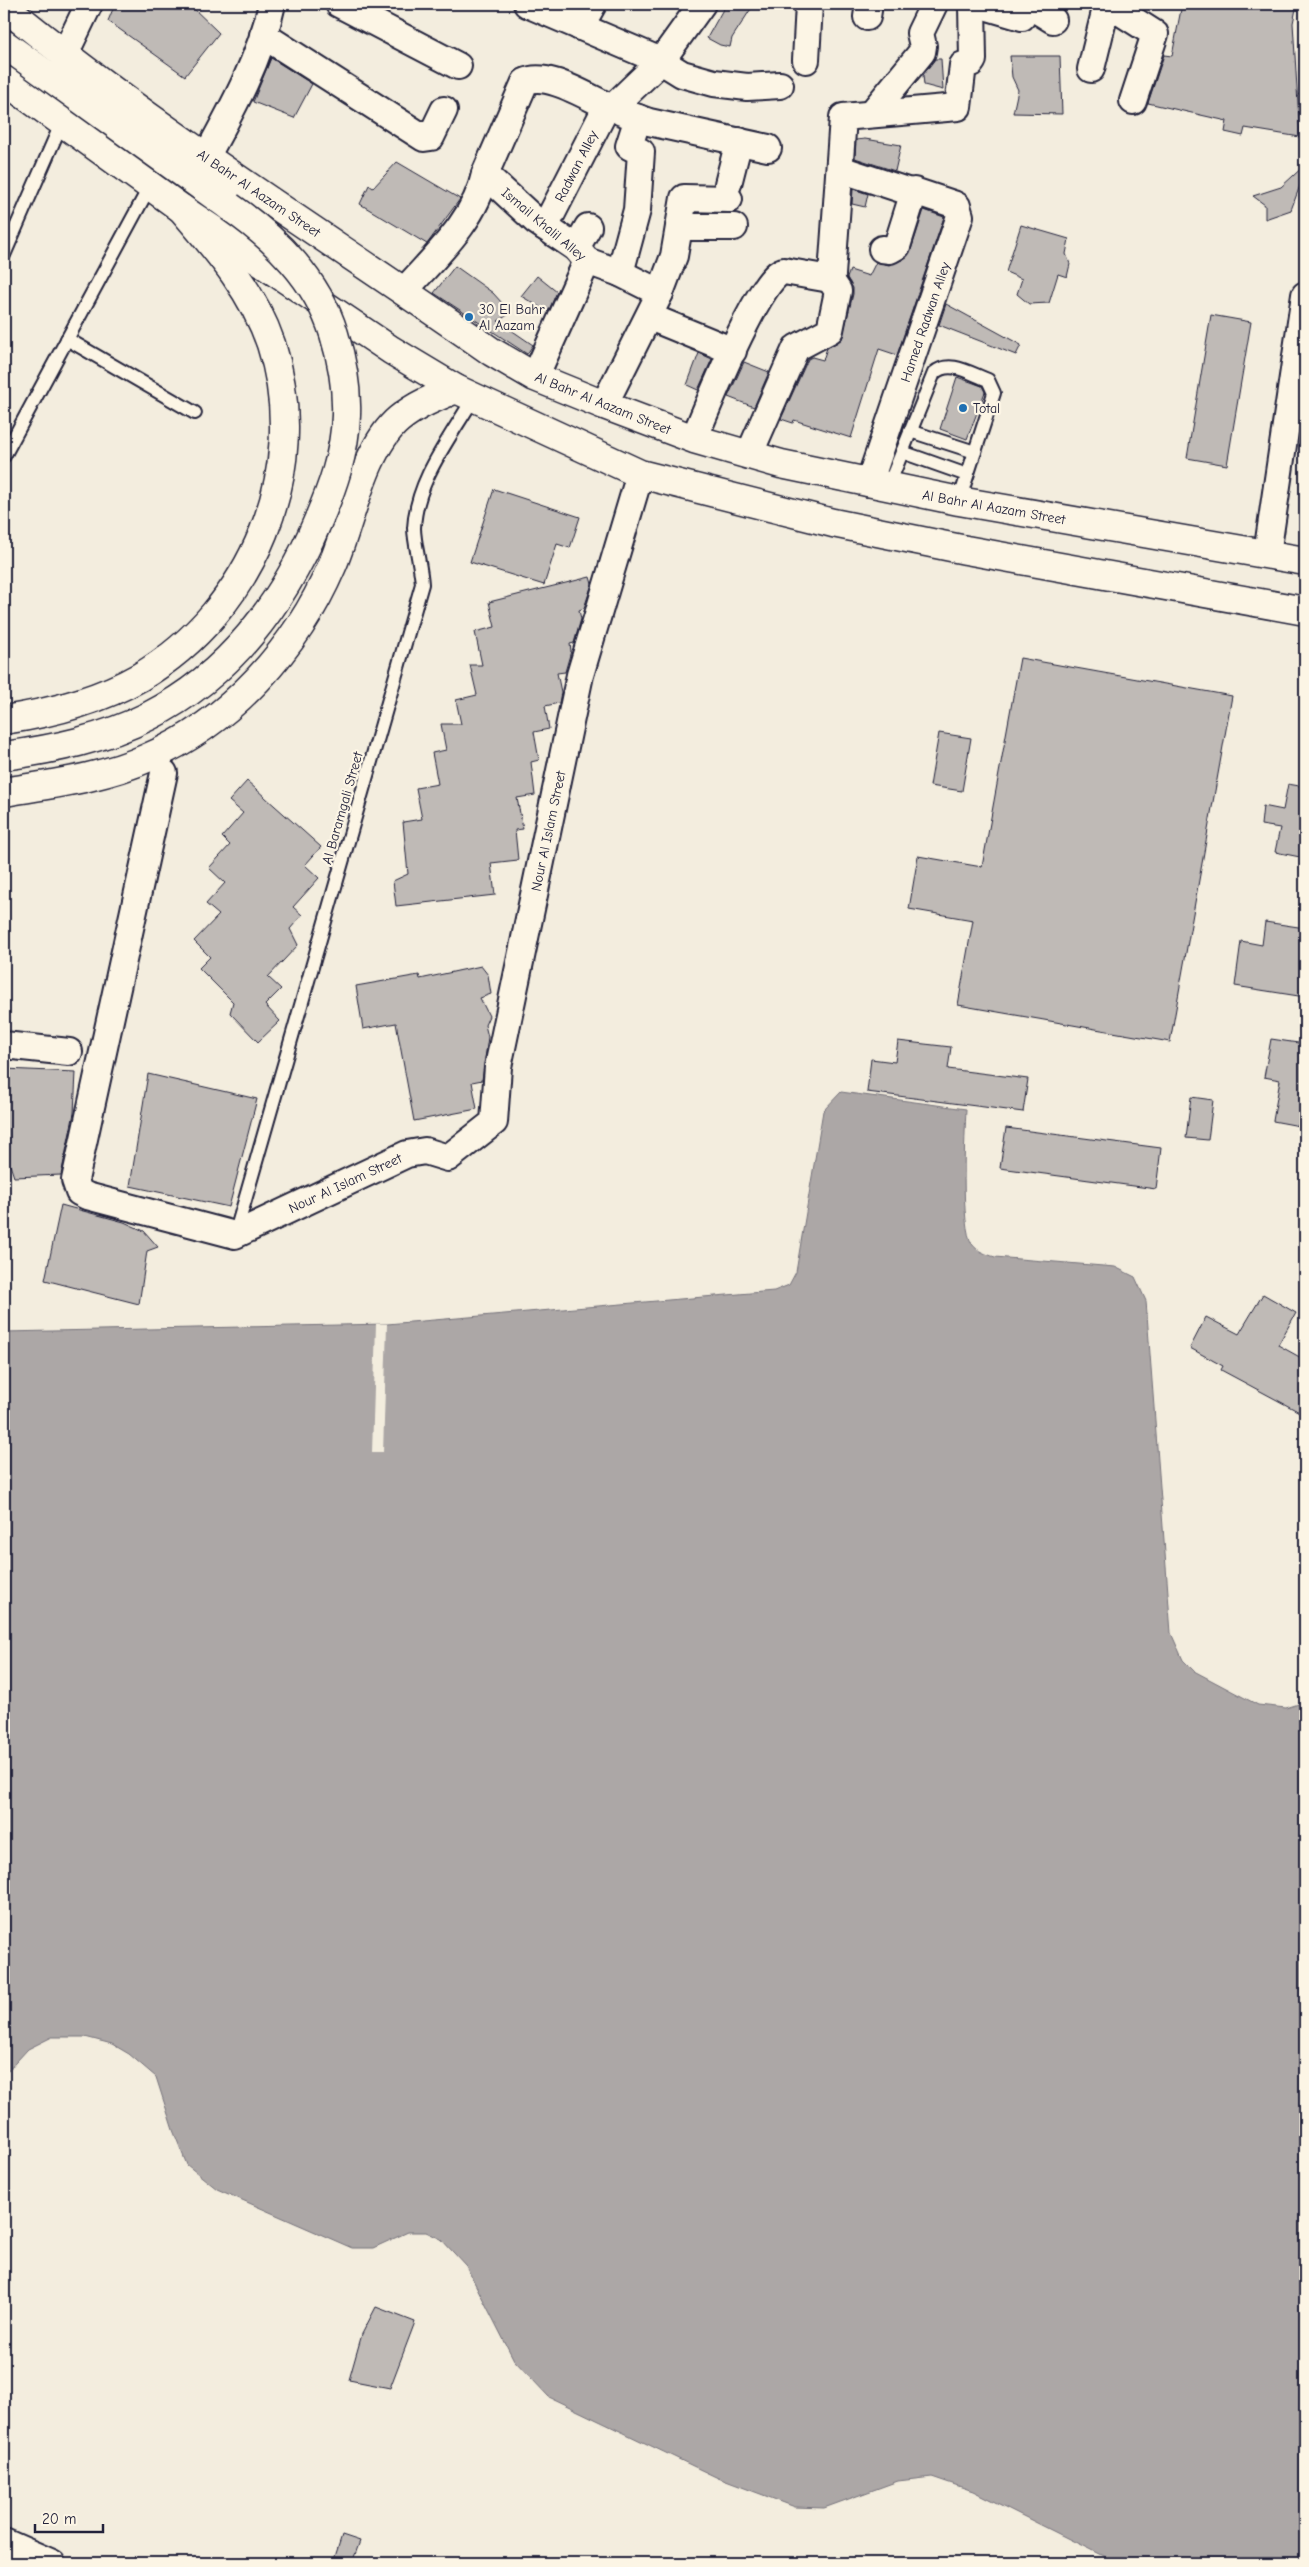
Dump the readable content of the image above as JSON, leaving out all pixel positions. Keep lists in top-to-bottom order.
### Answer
{
  "streets": {
    "main road": ["Al Bahr Al Aazam Street"],
    "street": [
      "Radwan Alley",
      "Ismail Khalil Alley",
      "Hamed Radwan Alley",
      "Nour Al Islam Street"
    ],
    "lane": ["Al Baramgali Street"]
  },
  "crossings": [
    ["Radwan Alley", "Ismail Khalil Alley"],
    ["Al Bahr Al Aazam Street", "Hamed Radwan Alley"],
    ["Al Baramgali Street", "Nour Al Islam Street"]
  ],
  "places": ["30 El Bahr Al Aazam", "Total"],
  "scale_bar": "20 m"
}
